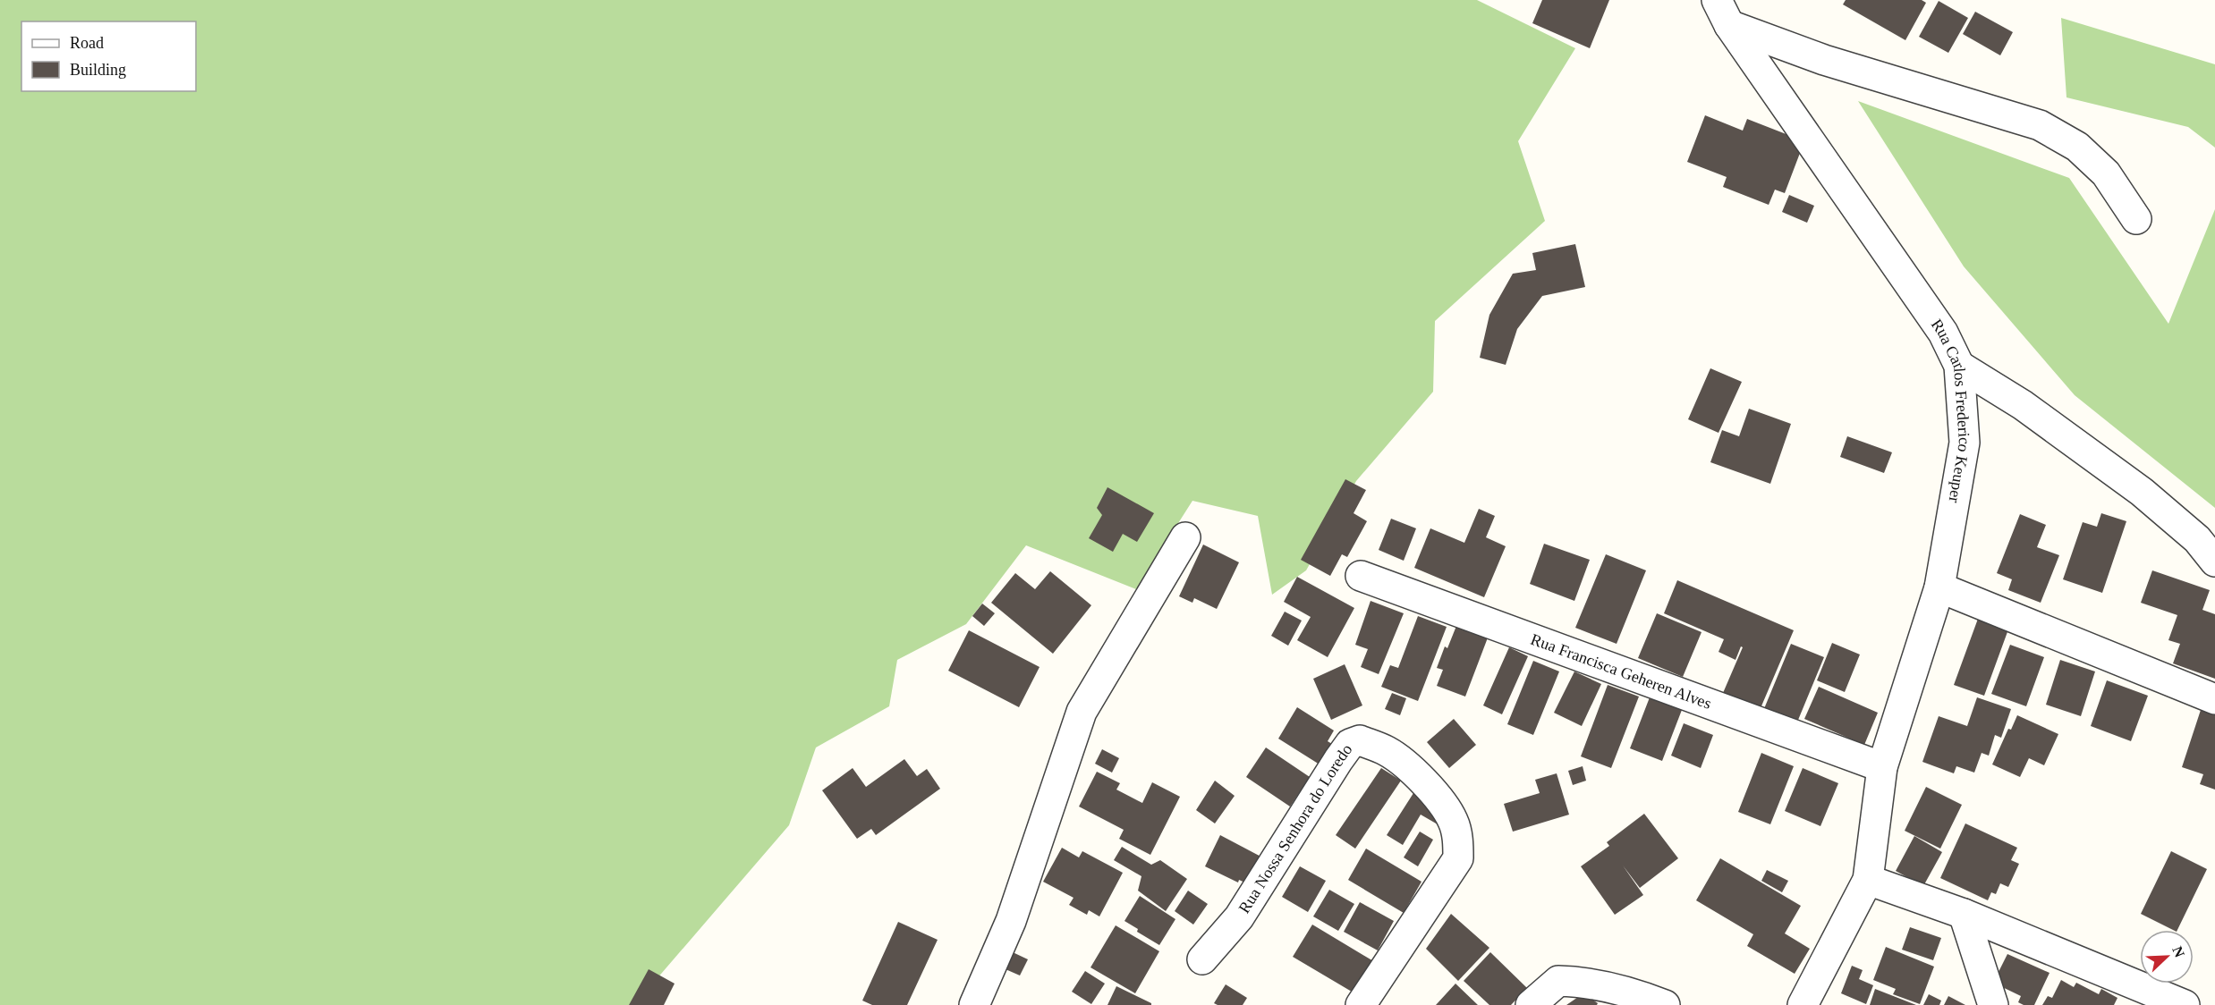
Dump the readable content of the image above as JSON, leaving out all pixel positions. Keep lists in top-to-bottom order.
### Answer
{
  "streets": {
    "street": ["Rua Carlos Frederico Keuper", "Rua Francisca Geheren Alves", "Rua Nossa Senhora do Loredo"]
  },
  "crossings": [
    ["Rua Carlos Frederico Keuper", "Rua Francisca Geheren Alves"]
  ],
  "legend": ["Road", "Building"],
  "north": "top right"
}
